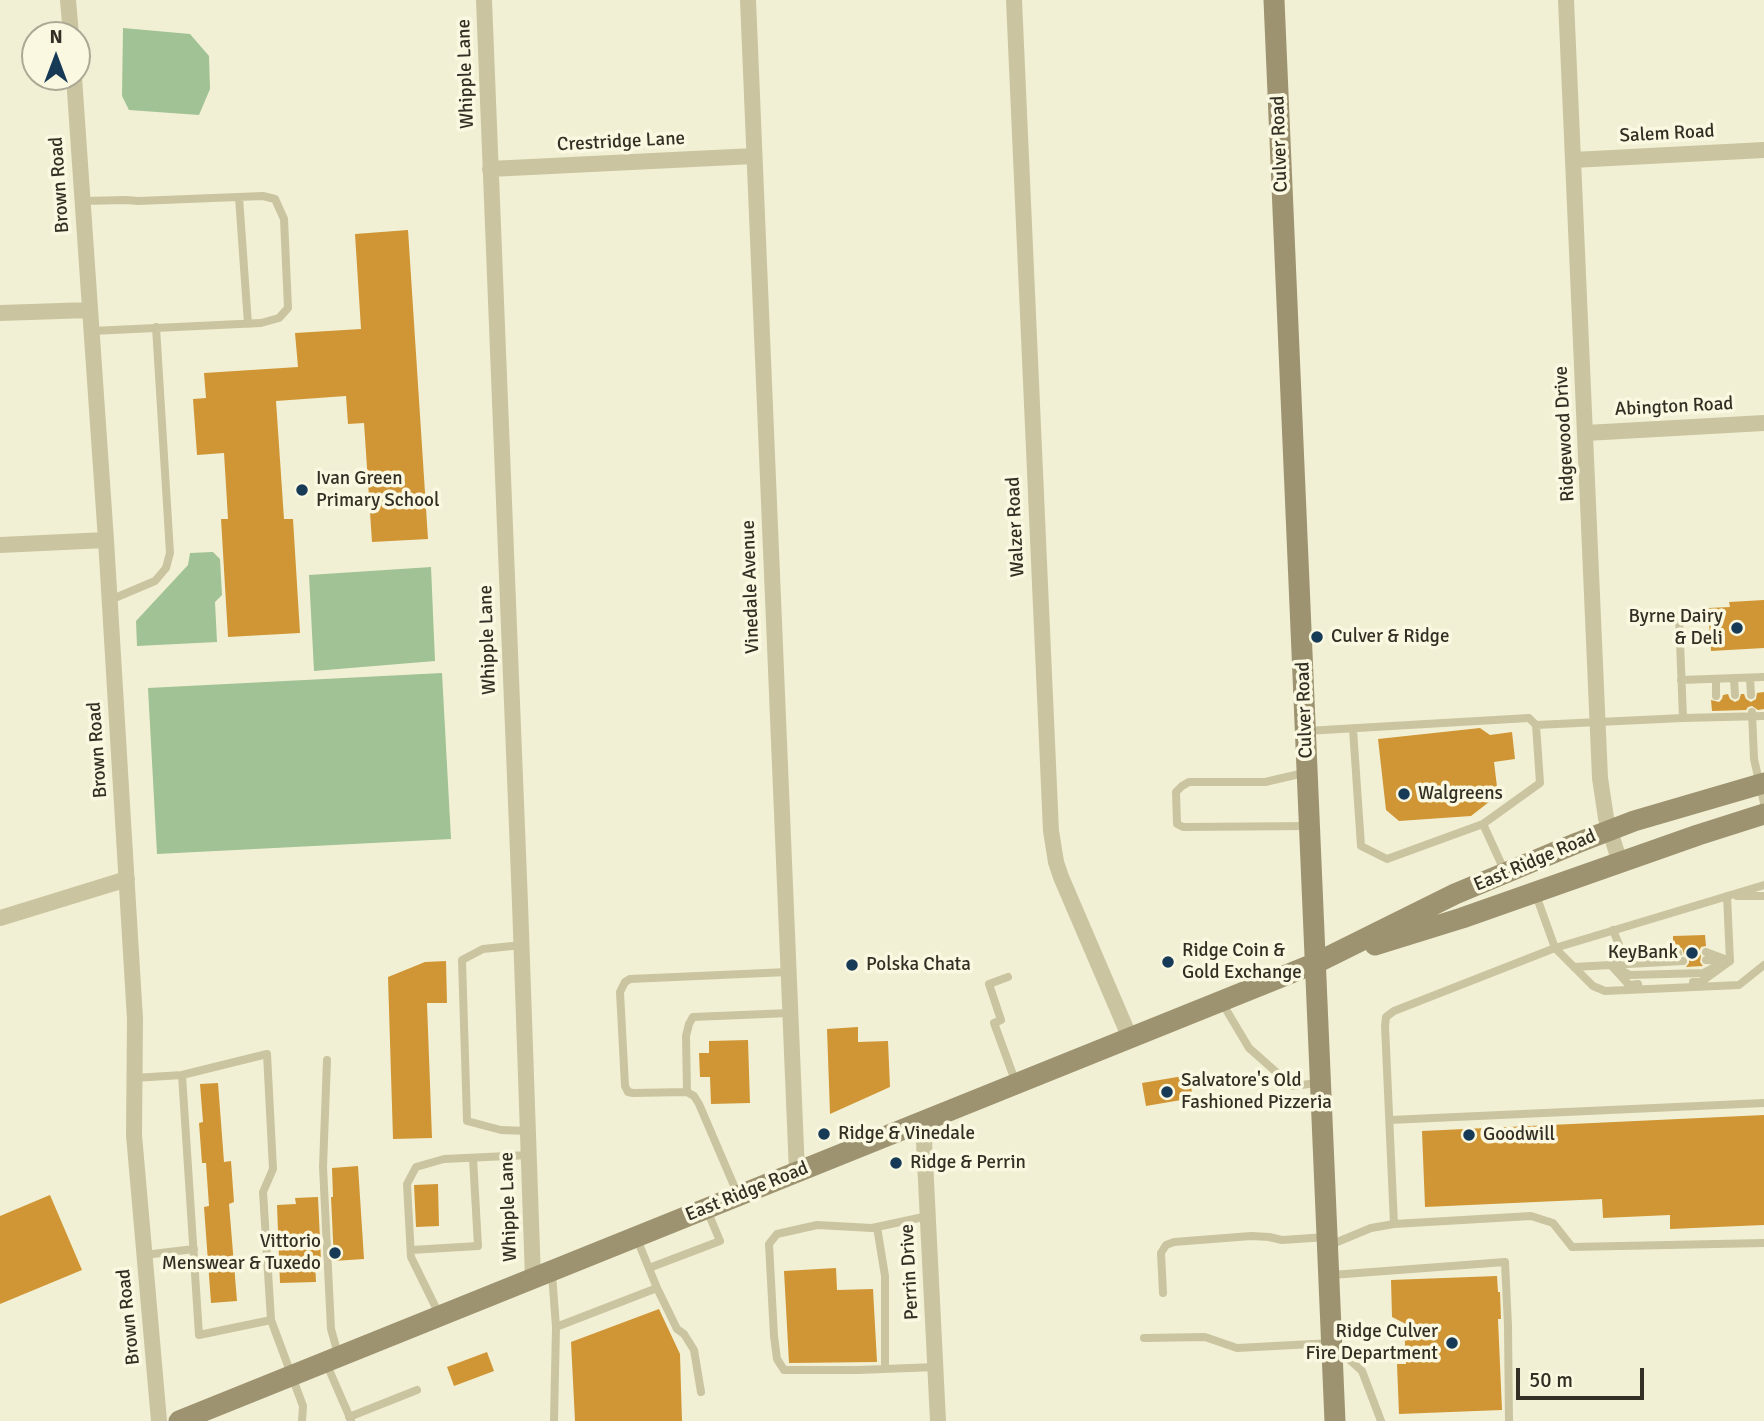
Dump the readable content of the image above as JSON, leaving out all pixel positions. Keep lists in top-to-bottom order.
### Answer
{
  "streets": {
    "main road": ["Culver Road", "East Ridge Road"],
    "street": [
      "Whipple Lane",
      "Salem Road",
      "Crestridge Lane",
      "Brown Road",
      "Abington Road",
      "Ridgewood Drive",
      "Walzer Road",
      "Vinedale Avenue",
      "Perrin Drive"
    ]
  },
  "crossings": [
    ["Whipple Lane", "Crestridge Lane"],
    ["Whipple Lane", "East Ridge Road"],
    ["Salem Road", "Ridgewood Drive"],
    ["Crestridge Lane", "Vinedale Avenue"],
    ["Culver Road", "East Ridge Road"],
    ["Abington Road", "Ridgewood Drive"],
    ["Ridgewood Drive", "East Ridge Road"],
    ["Walzer Road", "East Ridge Road"],
    ["Vinedale Avenue", "East Ridge Road"],
    ["East Ridge Road", "Perrin Drive"]
  ],
  "places": [
    "Ivan Green Primary School",
    "Byrne Dairy & Deli",
    "Culver & Ridge",
    "Walgreens",
    "KeyBank",
    "Ridge Coin & Gold Exchange",
    "Polska Chata",
    "Salvatore's Old Fashioned Pizzeria",
    "Ridge & Vinedale",
    "Goodwill",
    "Ridge & Perrin",
    "Vittorio Menswear & Tuxedo",
    "Ridge Culver Fire Department"
  ],
  "scale_bar": "50 m",
  "north": "top"
}
